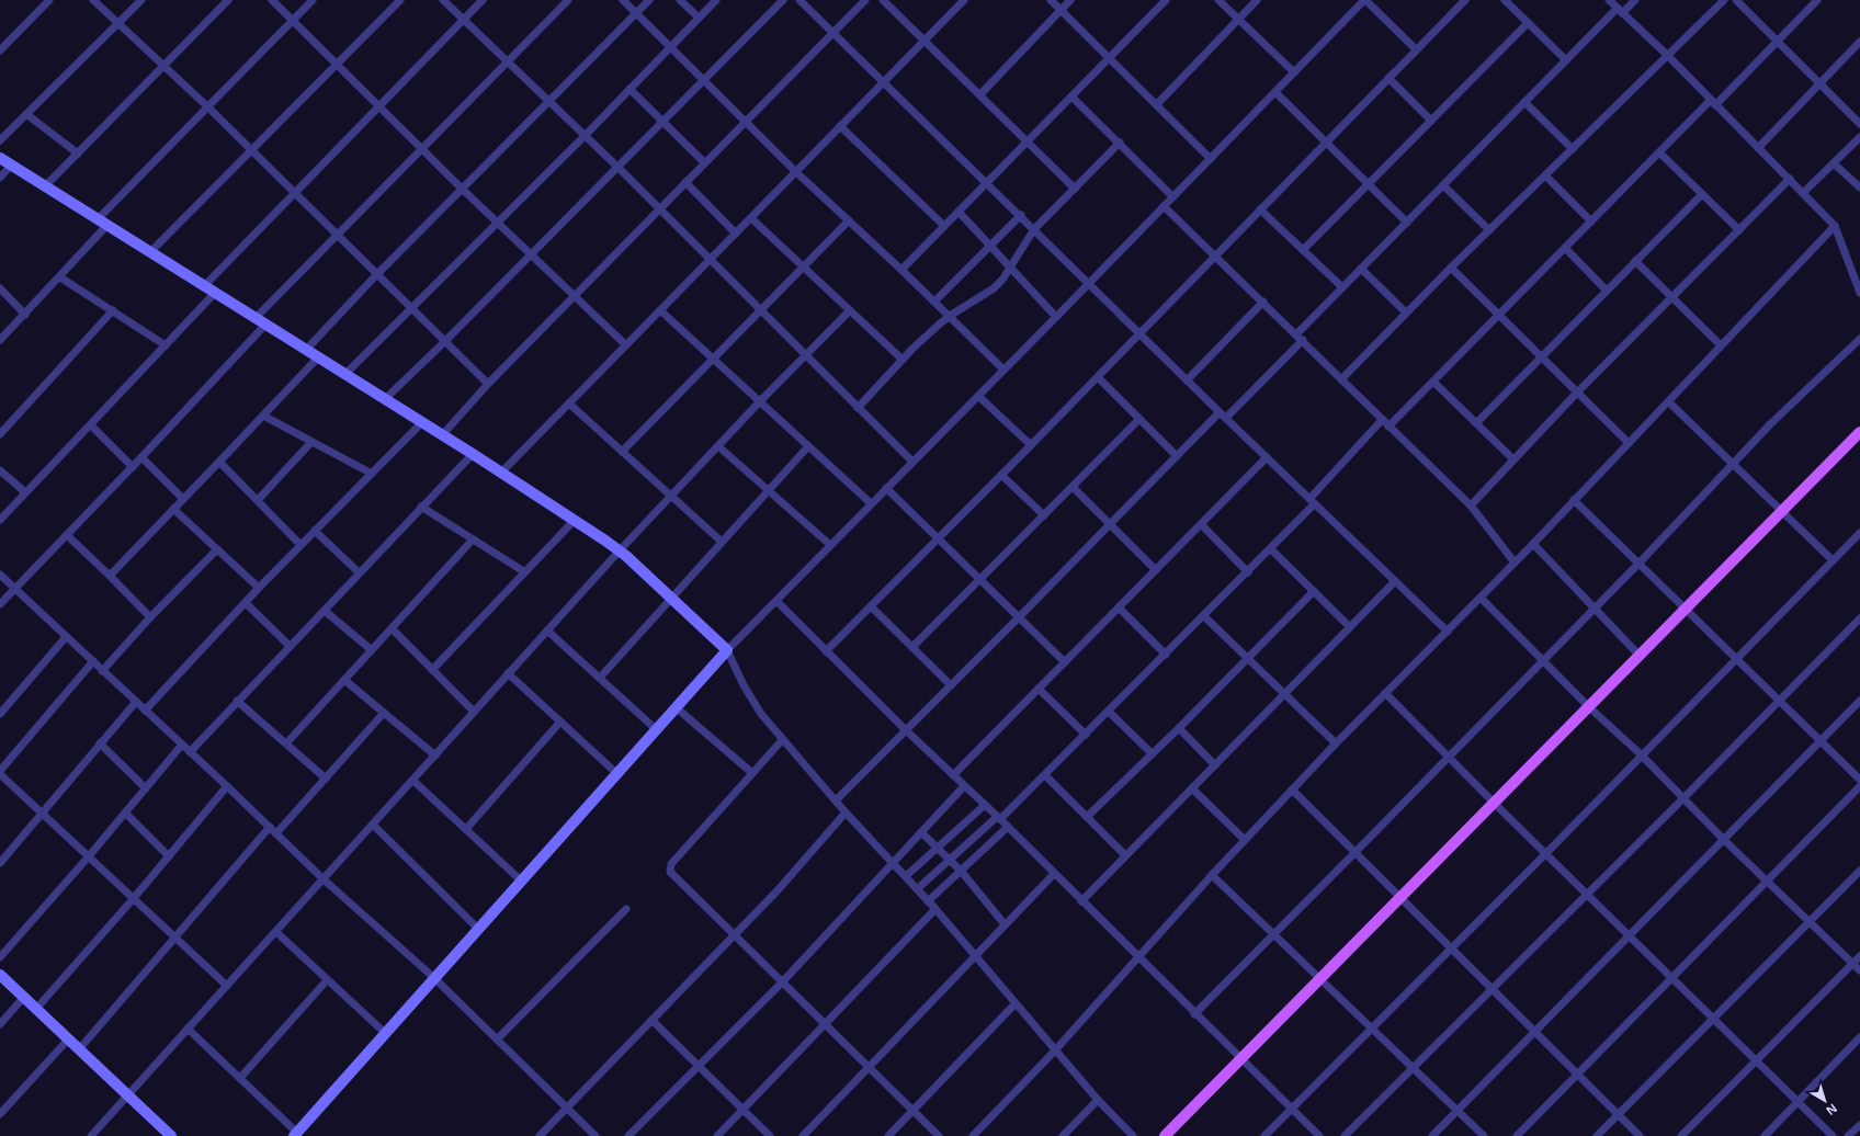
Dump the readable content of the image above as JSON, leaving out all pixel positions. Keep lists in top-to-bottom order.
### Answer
{
  "north": "bottom right"
}
